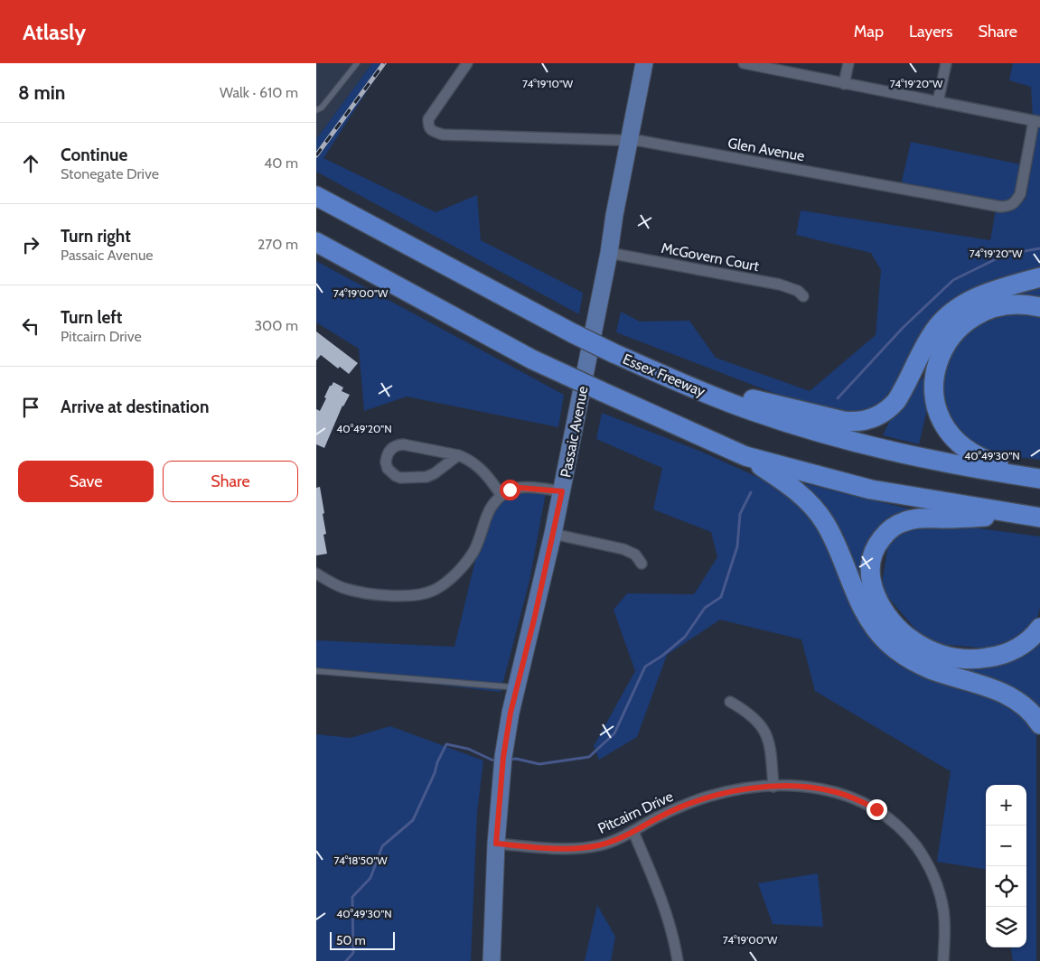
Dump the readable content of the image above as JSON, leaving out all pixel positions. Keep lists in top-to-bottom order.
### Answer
{
  "streets": {
    "highway": ["Essex Freeway"],
    "main road": ["Passaic Avenue"],
    "street": ["Glen Avenue", "McGovern Court", "Pitcairn Drive"]
  },
  "crossings": [
    ["Glen Avenue", "Passaic Avenue"],
    ["McGovern Court", "Passaic Avenue"],
    ["Passaic Avenue", "Pitcairn Drive"]
  ],
  "scale_bar": "50 m",
  "page": {
    "header": "Atlasly",
    "nav": ["Map", "Layers", "Share"],
    "heading": ["8 min", "Walk · 610 m"],
    "list": [
      ["Continue", "Stonegate Drive", "40 m"],
      ["Turn right", "Passaic Avenue", "270 m"],
      ["Turn left", "Pitcairn Drive", "300 m"],
      "Arrive at destination"
    ],
    "buttons": ["Save", "Share"],
    "map_buttons": ["+", "−"],
    "scale": "50 m"
  },
  "coordinates": [
    "74°19'10\"W",
    "74°19'20\"W",
    "74°19'00\"W",
    "40°49'20\"N",
    "40°49'30\"N",
    "74°18'50\"W"
  ]
}
